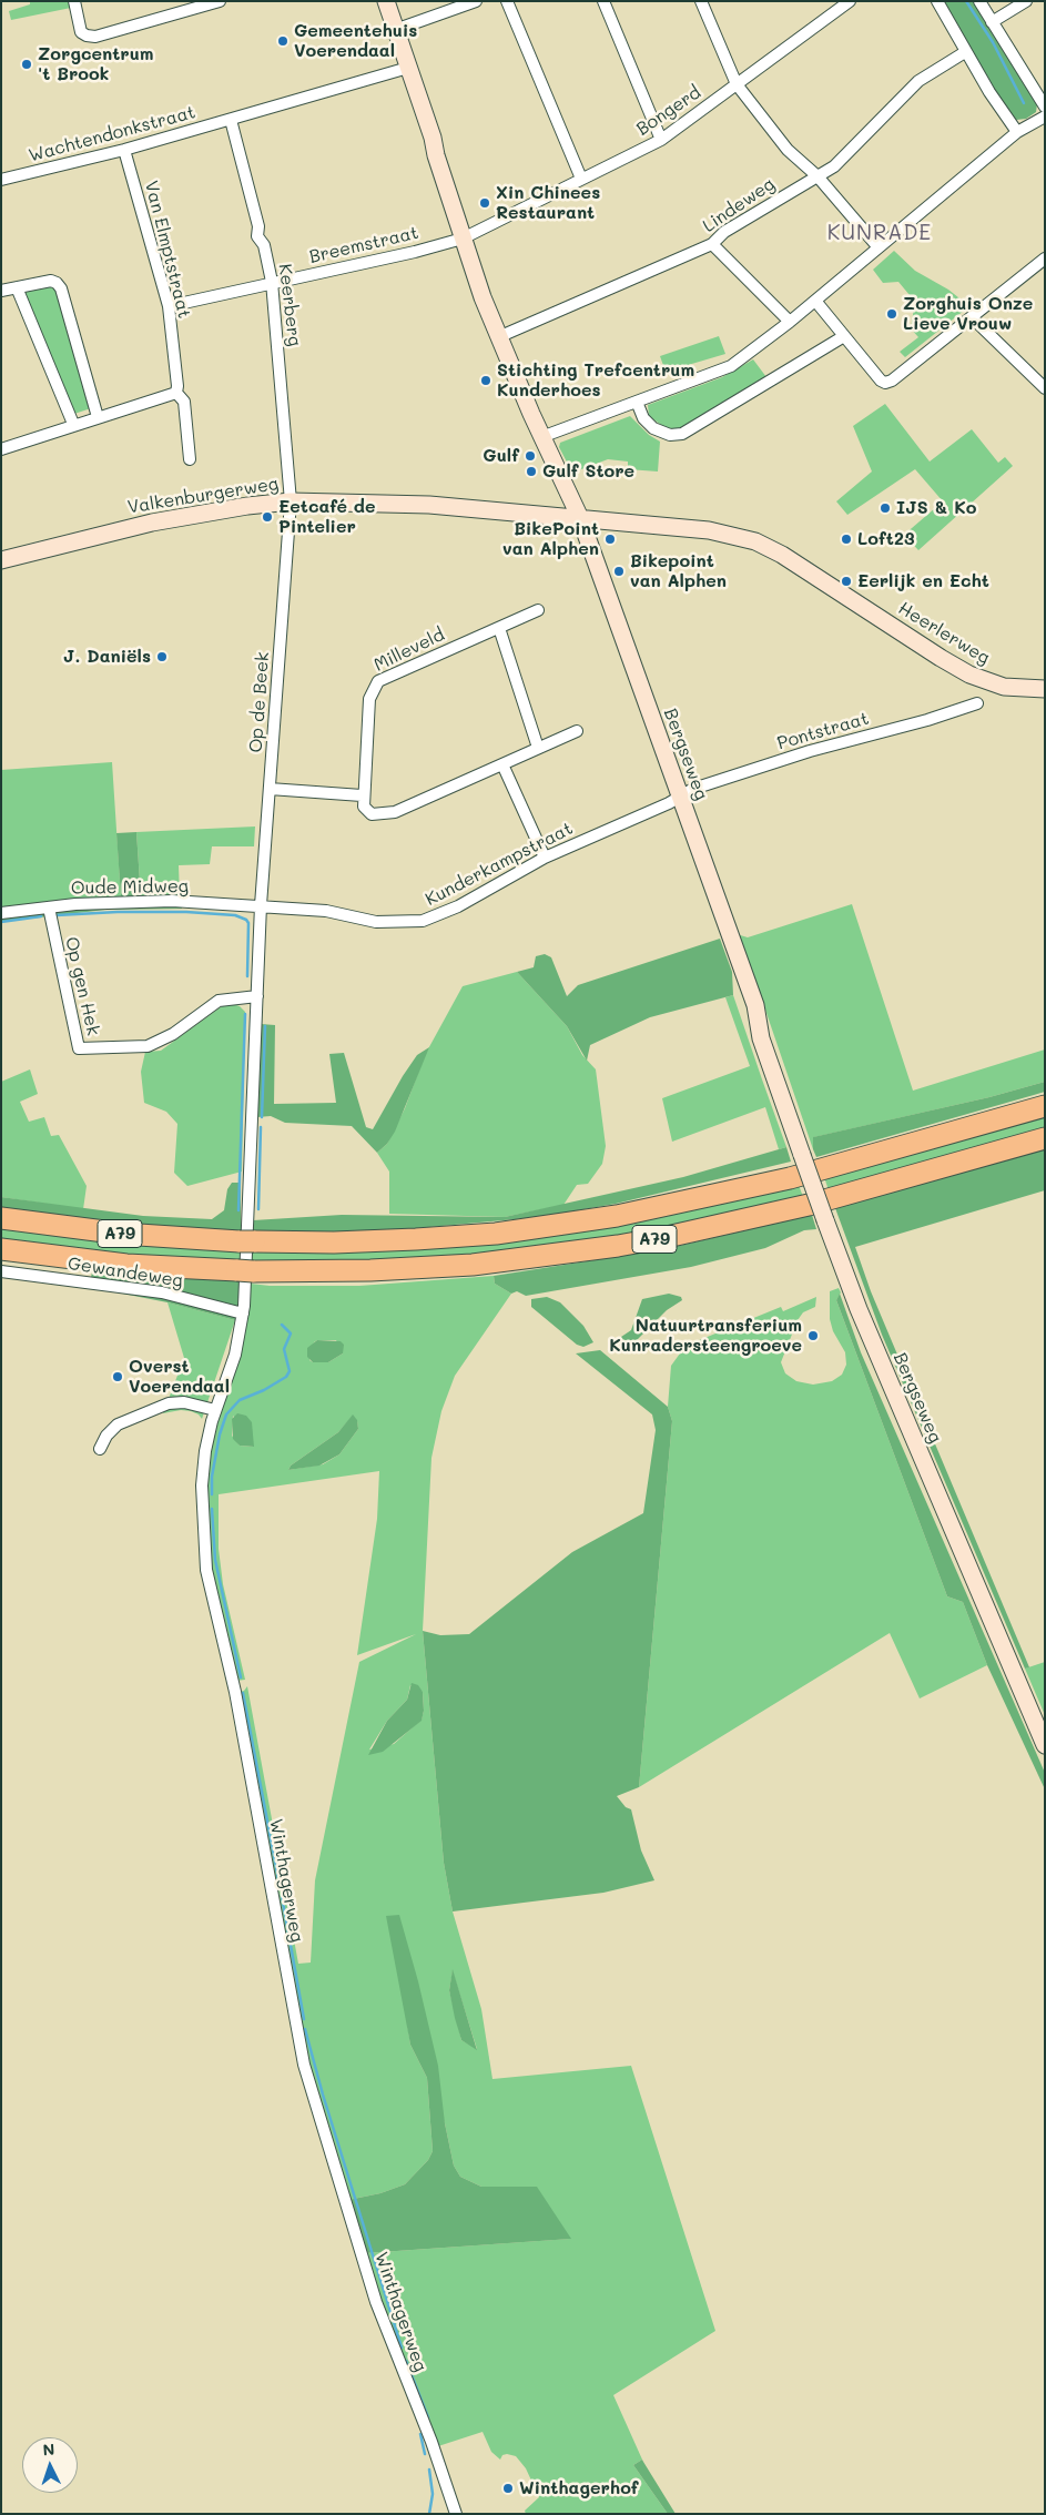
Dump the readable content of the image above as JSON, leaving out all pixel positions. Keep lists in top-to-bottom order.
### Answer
{
  "streets": {
    "highway": ["A79"],
    "street": [
      "Bongerd",
      "Wachtendonkstraat",
      "Lindeweg",
      "Breemstraat",
      "Van Elmptstraat",
      "Keerberg",
      "Valkenburgerweg",
      "Heerlerweg",
      "Milleveld",
      "Op de Beek",
      "Pontstraat",
      "Bergseweg",
      "Kunderkampstraat",
      "Oude Midweg",
      "Op gen Hek",
      "Gewandeweg",
      "Winthagerweg"
    ]
  },
  "crossings": [
    ["Bongerd", "Breemstraat"],
    ["Bongerd", "Bergseweg"],
    ["Wachtendonkstraat", "Van Elmptstraat"],
    ["Wachtendonkstraat", "Keerberg"],
    ["Wachtendonkstraat", "Bergseweg"],
    ["Lindeweg", "Bergseweg"],
    ["Breemstraat", "Van Elmptstraat"],
    ["Breemstraat", "Keerberg"],
    ["Breemstraat", "Bergseweg"],
    ["Keerberg", "Valkenburgerweg"],
    ["Keerberg", "Op de Beek"],
    ["Valkenburgerweg", "Heerlerweg"],
    ["Valkenburgerweg", "Op de Beek"],
    ["Valkenburgerweg", "Bergseweg"],
    ["Heerlerweg", "Bergseweg"],
    ["Op de Beek", "Kunderkampstraat"],
    ["Op de Beek", "Oude Midweg"],
    ["Pontstraat", "Bergseweg"],
    ["Pontstraat", "Kunderkampstraat"],
    ["Bergseweg", "Kunderkampstraat"],
    ["Kunderkampstraat", "Oude Midweg"],
    ["Oude Midweg", "Op gen Hek"],
    ["Gewandeweg", "Winthagerweg"]
  ],
  "districts": ["KUNRADE"],
  "places": [
    "Gemeentehuis Voerendaal",
    "Zorgcentrum 't Brook",
    "Xin Chinees Restaurant",
    "Zorghuis Onze Lieve Vrouw",
    "Stichting Trefcentrum Kunderhoes",
    "Gulf",
    "Gulf Store",
    "IJS & Ko",
    "Eetcafé de Pintelier",
    "BikePoint van Alphen",
    "Loft23",
    "Bikepoint van Alphen",
    "Eerlijk en Echt",
    "J. Daniëls",
    "Natuurtransferium Kunradersteengroeve",
    "Overst Voerendaal",
    "Winthagerhof"
  ],
  "north": "top"
}
